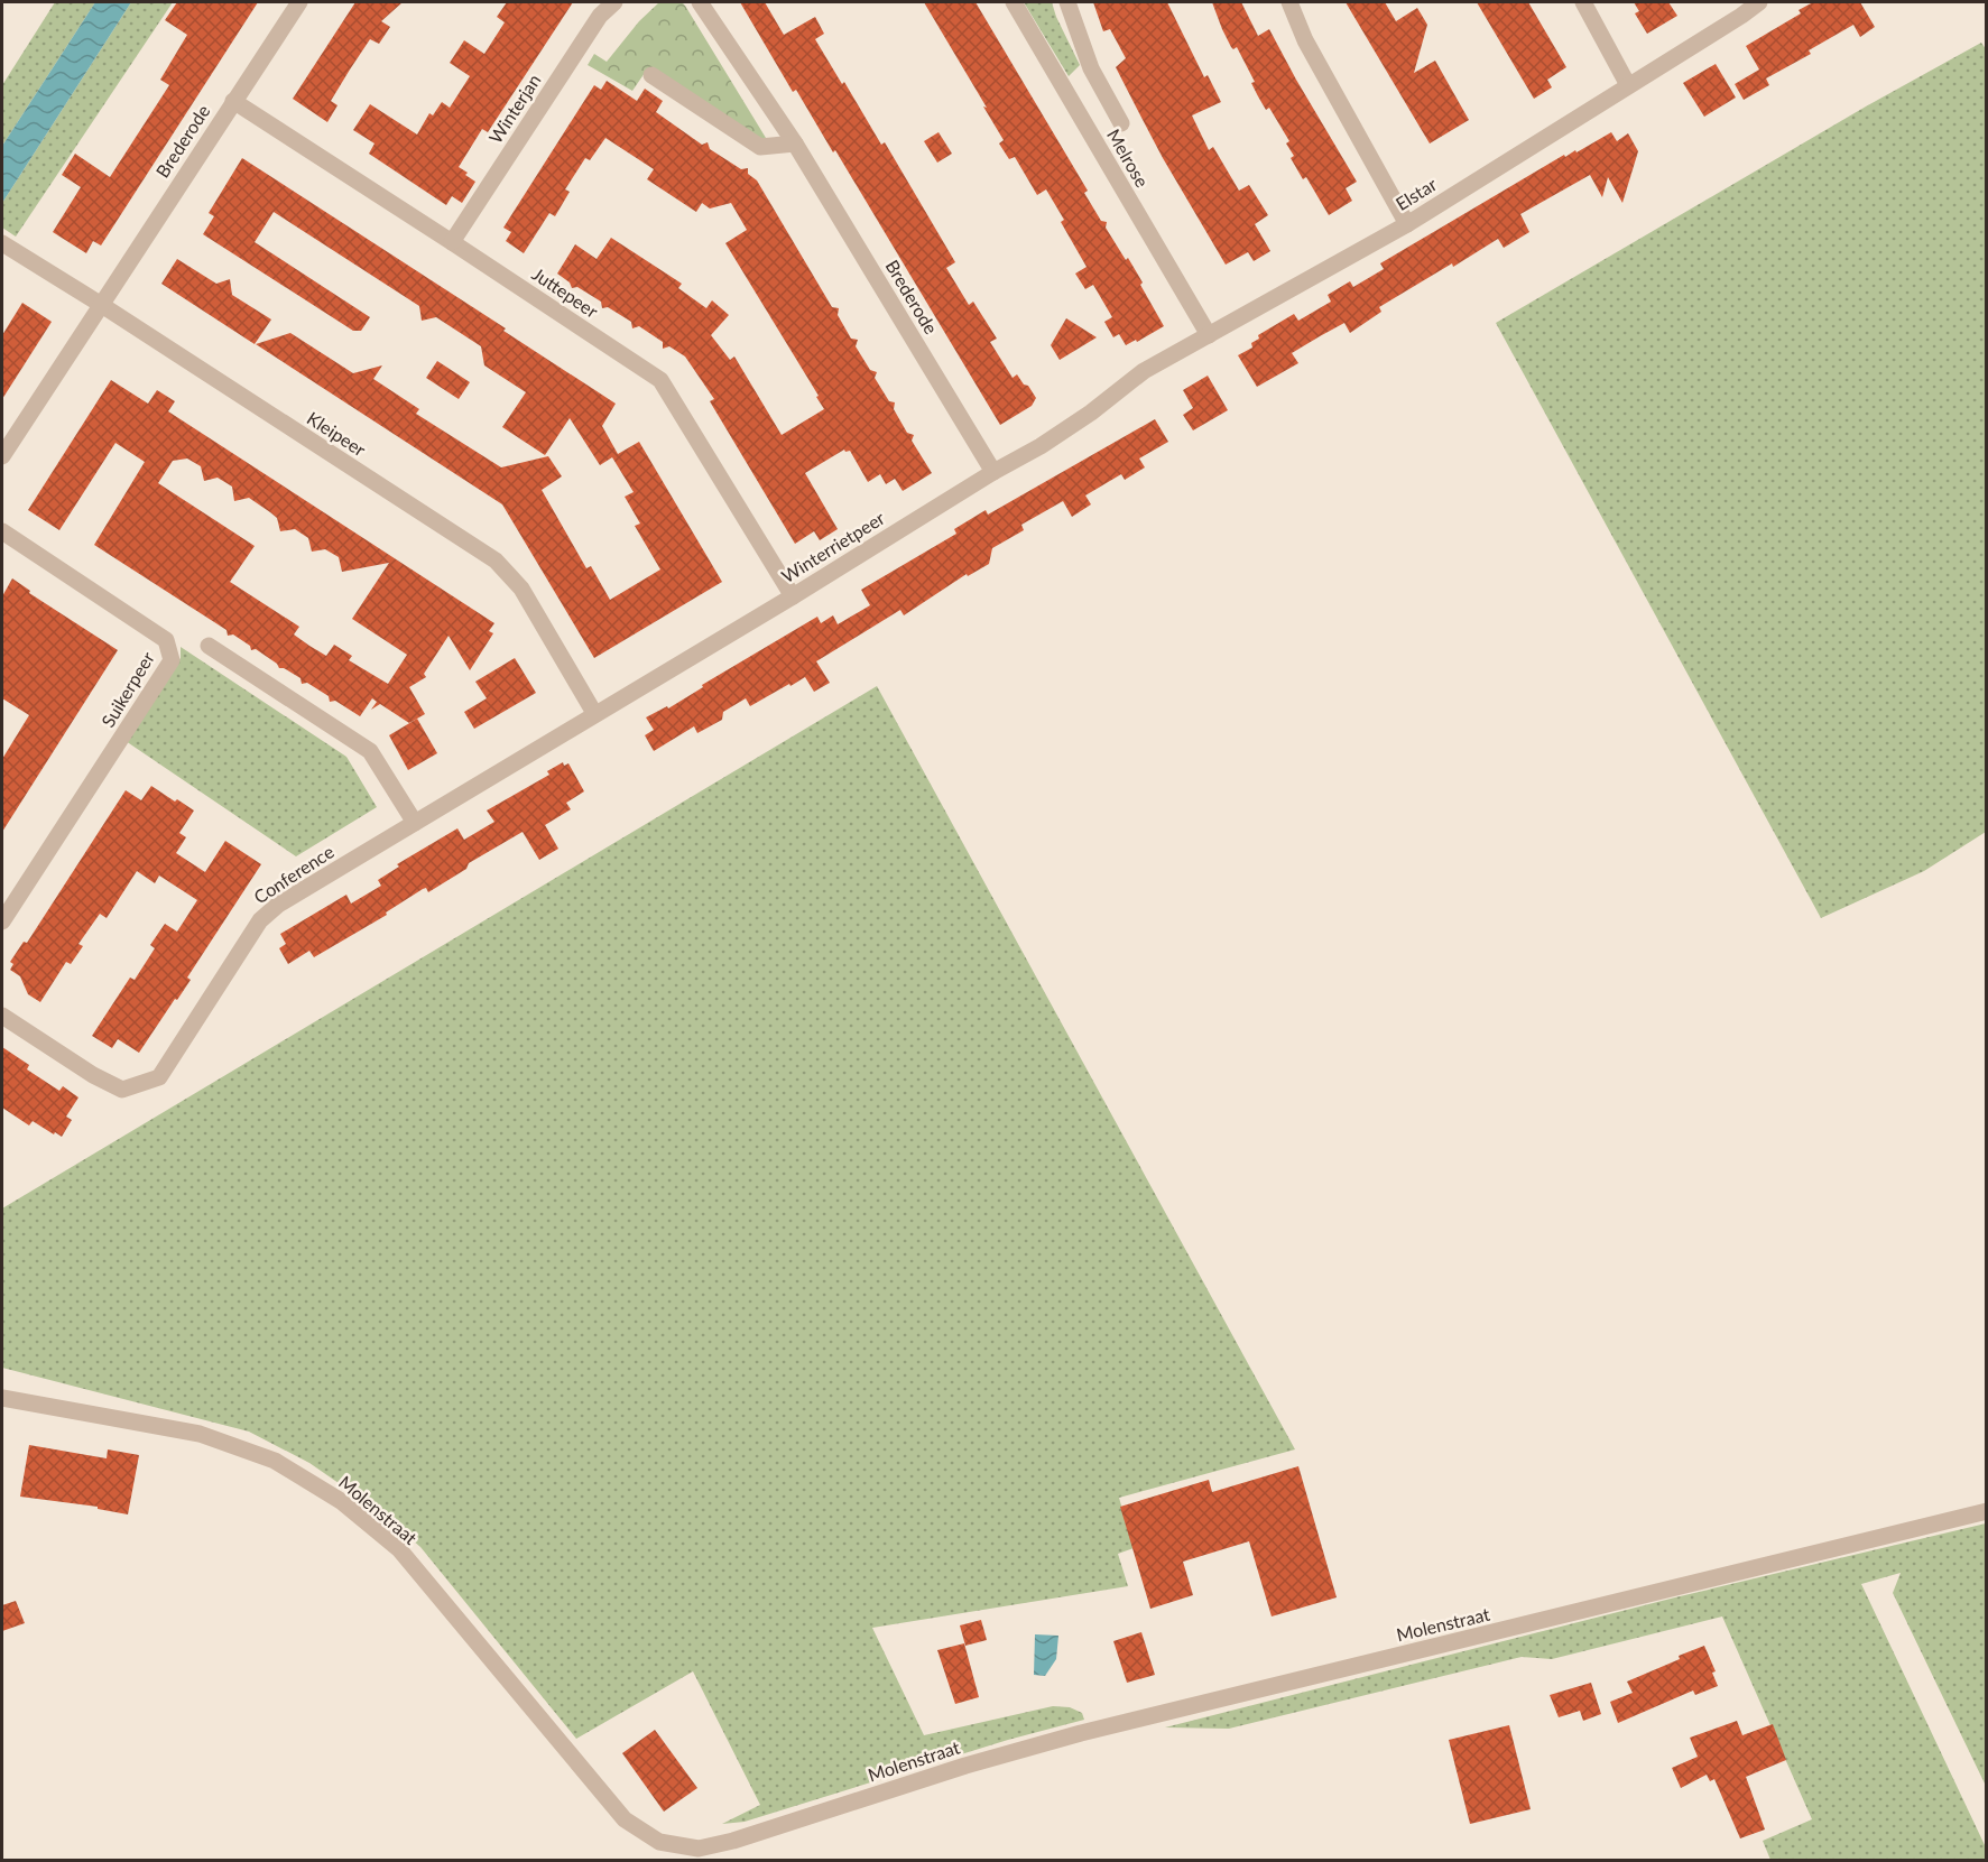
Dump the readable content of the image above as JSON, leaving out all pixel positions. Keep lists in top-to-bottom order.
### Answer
{
  "streets": {
    "street": [
      "Winterjan",
      "Brederode",
      "Melrose",
      "Elstar",
      "Juttepeer",
      "Kleipeer",
      "Winterrietpeer",
      "Suikerpeer",
      "Conference",
      "Molenstraat"
    ]
  },
  "crossings": [
    ["Winterjan", "Juttepeer"],
    ["Brederode", "Juttepeer"],
    ["Brederode", "Kleipeer"],
    ["Brederode", "Winterrietpeer"],
    ["Melrose", "Elstar"],
    ["Elstar", "Winterrietpeer"],
    ["Juttepeer", "Winterrietpeer"],
    ["Kleipeer", "Winterrietpeer"],
    ["Kleipeer", "Conference"],
    ["Winterrietpeer", "Conference"]
  ]
}
